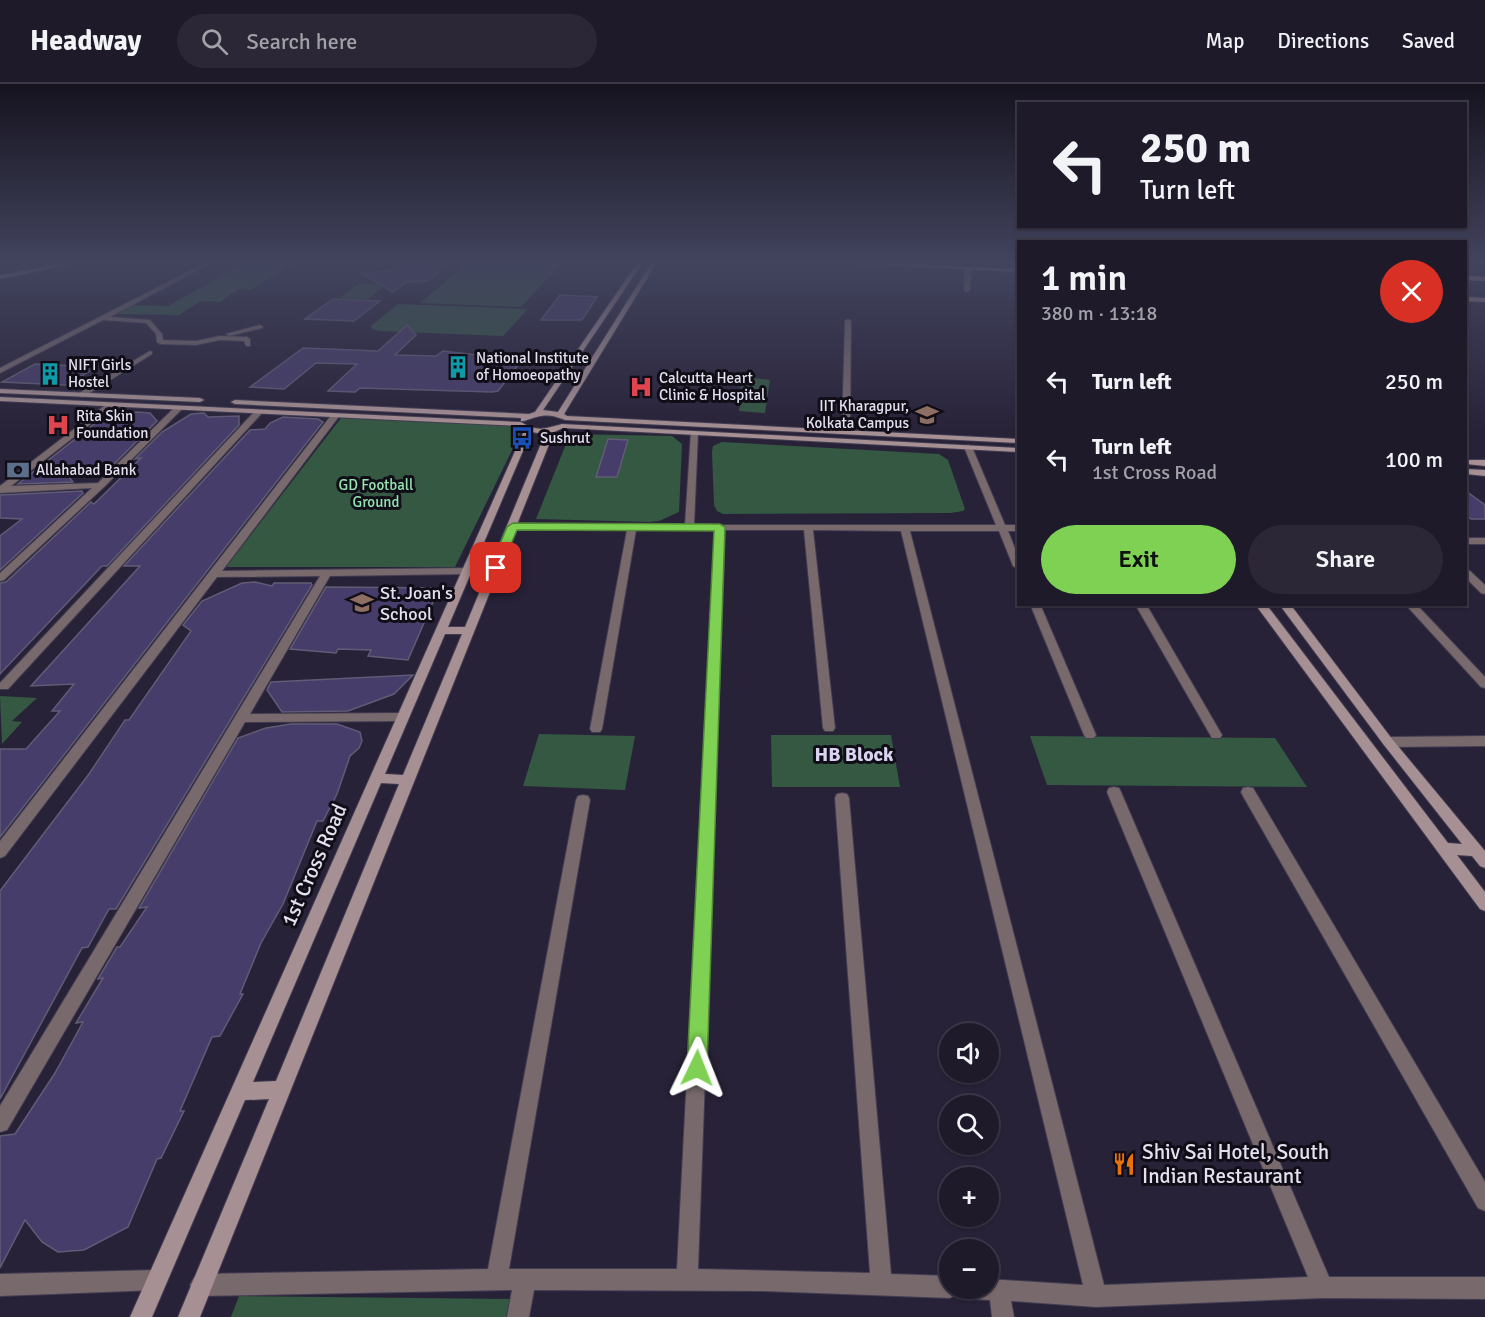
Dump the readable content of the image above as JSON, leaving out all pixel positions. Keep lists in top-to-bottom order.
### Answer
{
  "streets": {
    "street": ["1st Cross Road"]
  },
  "districts": ["HB Block"],
  "parks": ["GD Football Ground"],
  "places": {
    "building": ["National Institute of Homoeopathy", "NIFT Girls Hostel"],
    "hospital": ["Calcutta Heart Clinic & Hospital", "Rita Skin Foundation"],
    "school or university": ["IIT Kharagpur, Kolkata Campus", "St. Joan's School"],
    "bus stop": ["Sushrut"],
    "bank": ["Allahabad Bank"],
    "restaurant": ["Shiv Sai Hotel, South Indian Restaurant"]
  },
  "page": {
    "header": "Headway",
    "search": "Search here",
    "nav": ["Map", "Directions", "Saved"],
    "turn": ["250 m", "Turn left"],
    "heading": ["1 min", "380 m · 13:18"],
    "list": [
      {
        "name": "Turn left",
        "value": "250 m"
      },
      {
        "name": "Turn left",
        "note": "1st Cross Road",
        "value": "100 m"
      }
    ],
    "buttons": ["Exit", "Share"],
    "map_buttons": ["+", "−"]
  }
}
